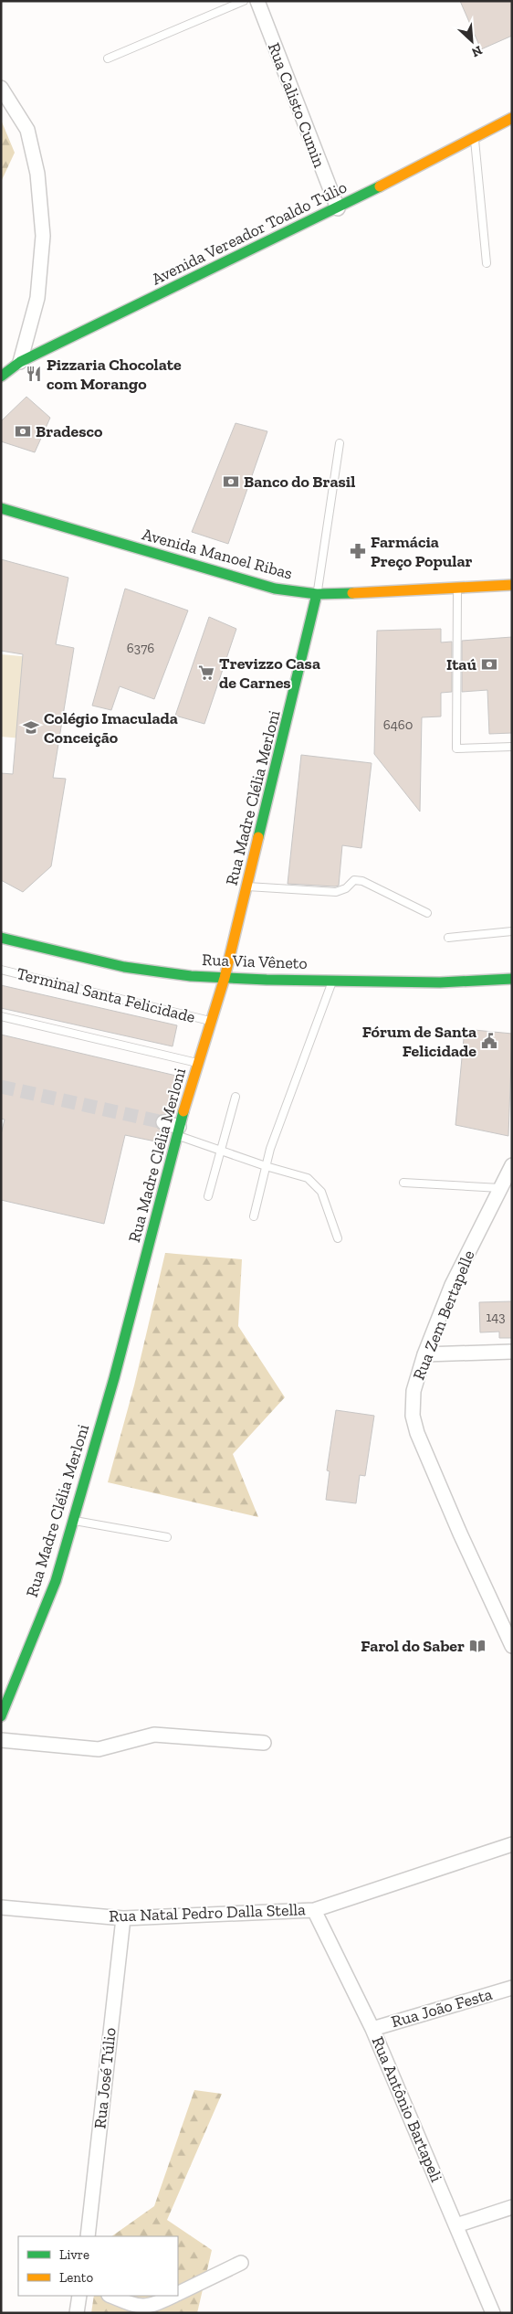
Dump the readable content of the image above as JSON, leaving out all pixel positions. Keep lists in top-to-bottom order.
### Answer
{
  "streets": {
    "main road": [
      "Avenida Vereador Toaldo Túlio",
      "Avenida Manoel Ribas",
      "Rua Madre Clélia Merloni",
      "Rua Via Vêneto"
    ],
    "street": [
      "Rua Calisto Cumin",
      "Rua Zem Bertapelle",
      "Rua Natal Pedro Dalla Stella",
      "Rua João Festa",
      "Rua José Túlio",
      "Rua Antônio Bartapeli"
    ],
    "lane": ["Terminal Santa Felicidade"]
  },
  "crossings": [
    ["Rua Calisto Cumin", "Avenida Vereador Toaldo Túlio"],
    ["Avenida Manoel Ribas", "Rua Madre Clélia Merloni"],
    ["Rua Madre Clélia Merloni", "Rua Via Vêneto"],
    ["Rua Madre Clélia Merloni", "Terminal Santa Felicidade"],
    ["Rua Natal Pedro Dalla Stella", "Rua José Túlio"],
    ["Rua Natal Pedro Dalla Stella", "Rua Antônio Bartapeli"],
    ["Rua João Festa", "Rua Antônio Bartapeli"]
  ],
  "places": {
    "restaurant": ["Pizzaria Chocolate com Morango"],
    "bank": ["Bradesco", "Banco do Brasil", "Itaú"],
    "pharmacy": ["Farmácia Preço Popular"],
    "supermarket": ["Trevizzo Casa de Carnes"],
    "school or university": ["Colégio Imaculada Conceição"],
    "public building": ["Fórum de Santa Felicidade"],
    "library": ["Farol do Saber"]
  },
  "house_numbers": ["6376", "6460", "143"],
  "legend": ["Livre", "Lento"],
  "north": "bottom right"
}
